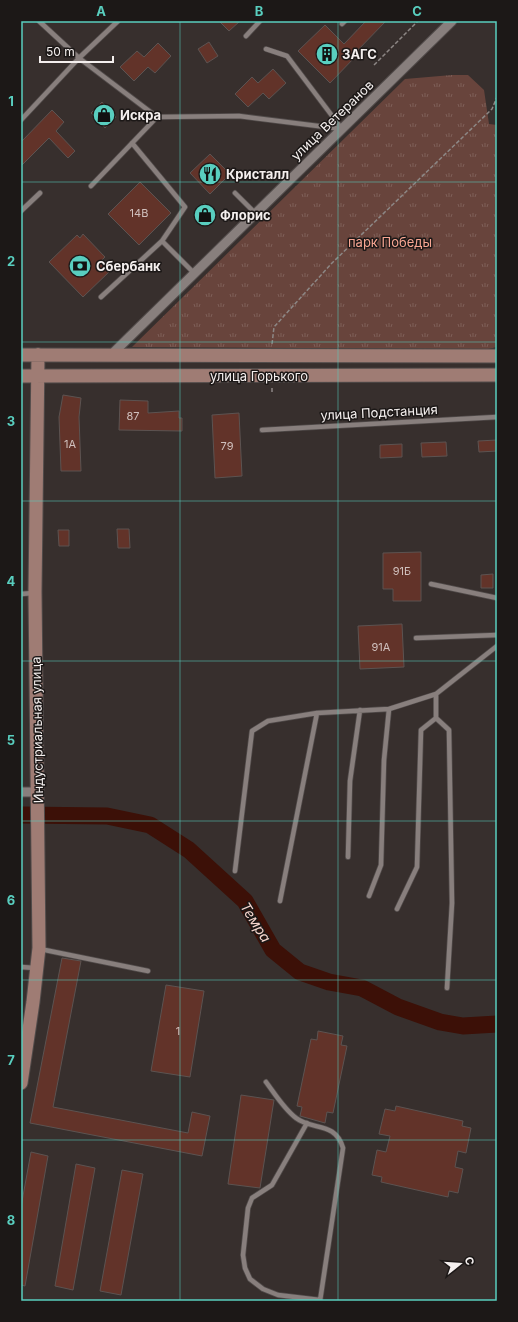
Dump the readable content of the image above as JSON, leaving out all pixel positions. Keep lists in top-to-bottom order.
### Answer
{
  "streets": {
    "main road": ["улица Горького", "Индустриальная улица"],
    "street": ["улица Ветеранов"],
    "lane": ["улица Подстанция"]
  },
  "crossings": [
    ["улица Ветеранов", "улица Горького"],
    ["улица Горького", "Индустриальная улица"]
  ],
  "water": ["Темра"],
  "parks": ["парк Победы"],
  "places": {
    "building": ["ЗАГС"],
    "shop": ["Искра", "Флорис"],
    "restaurant": ["Кристалл"],
    "bank": ["Сбербанк"]
  },
  "house_numbers": [
    "14В",
    "87",
    "1А",
    "79",
    "91Б",
    "91А",
    "1"
  ],
  "scale_bar": "50 m",
  "north": "right",
  "grid": {
    "columns": ["A", "B", "C"],
    "rows": [
      "1",
      "2",
      "3",
      "4",
      "5",
      "6",
      "7",
      "8"
    ]
  }
}
